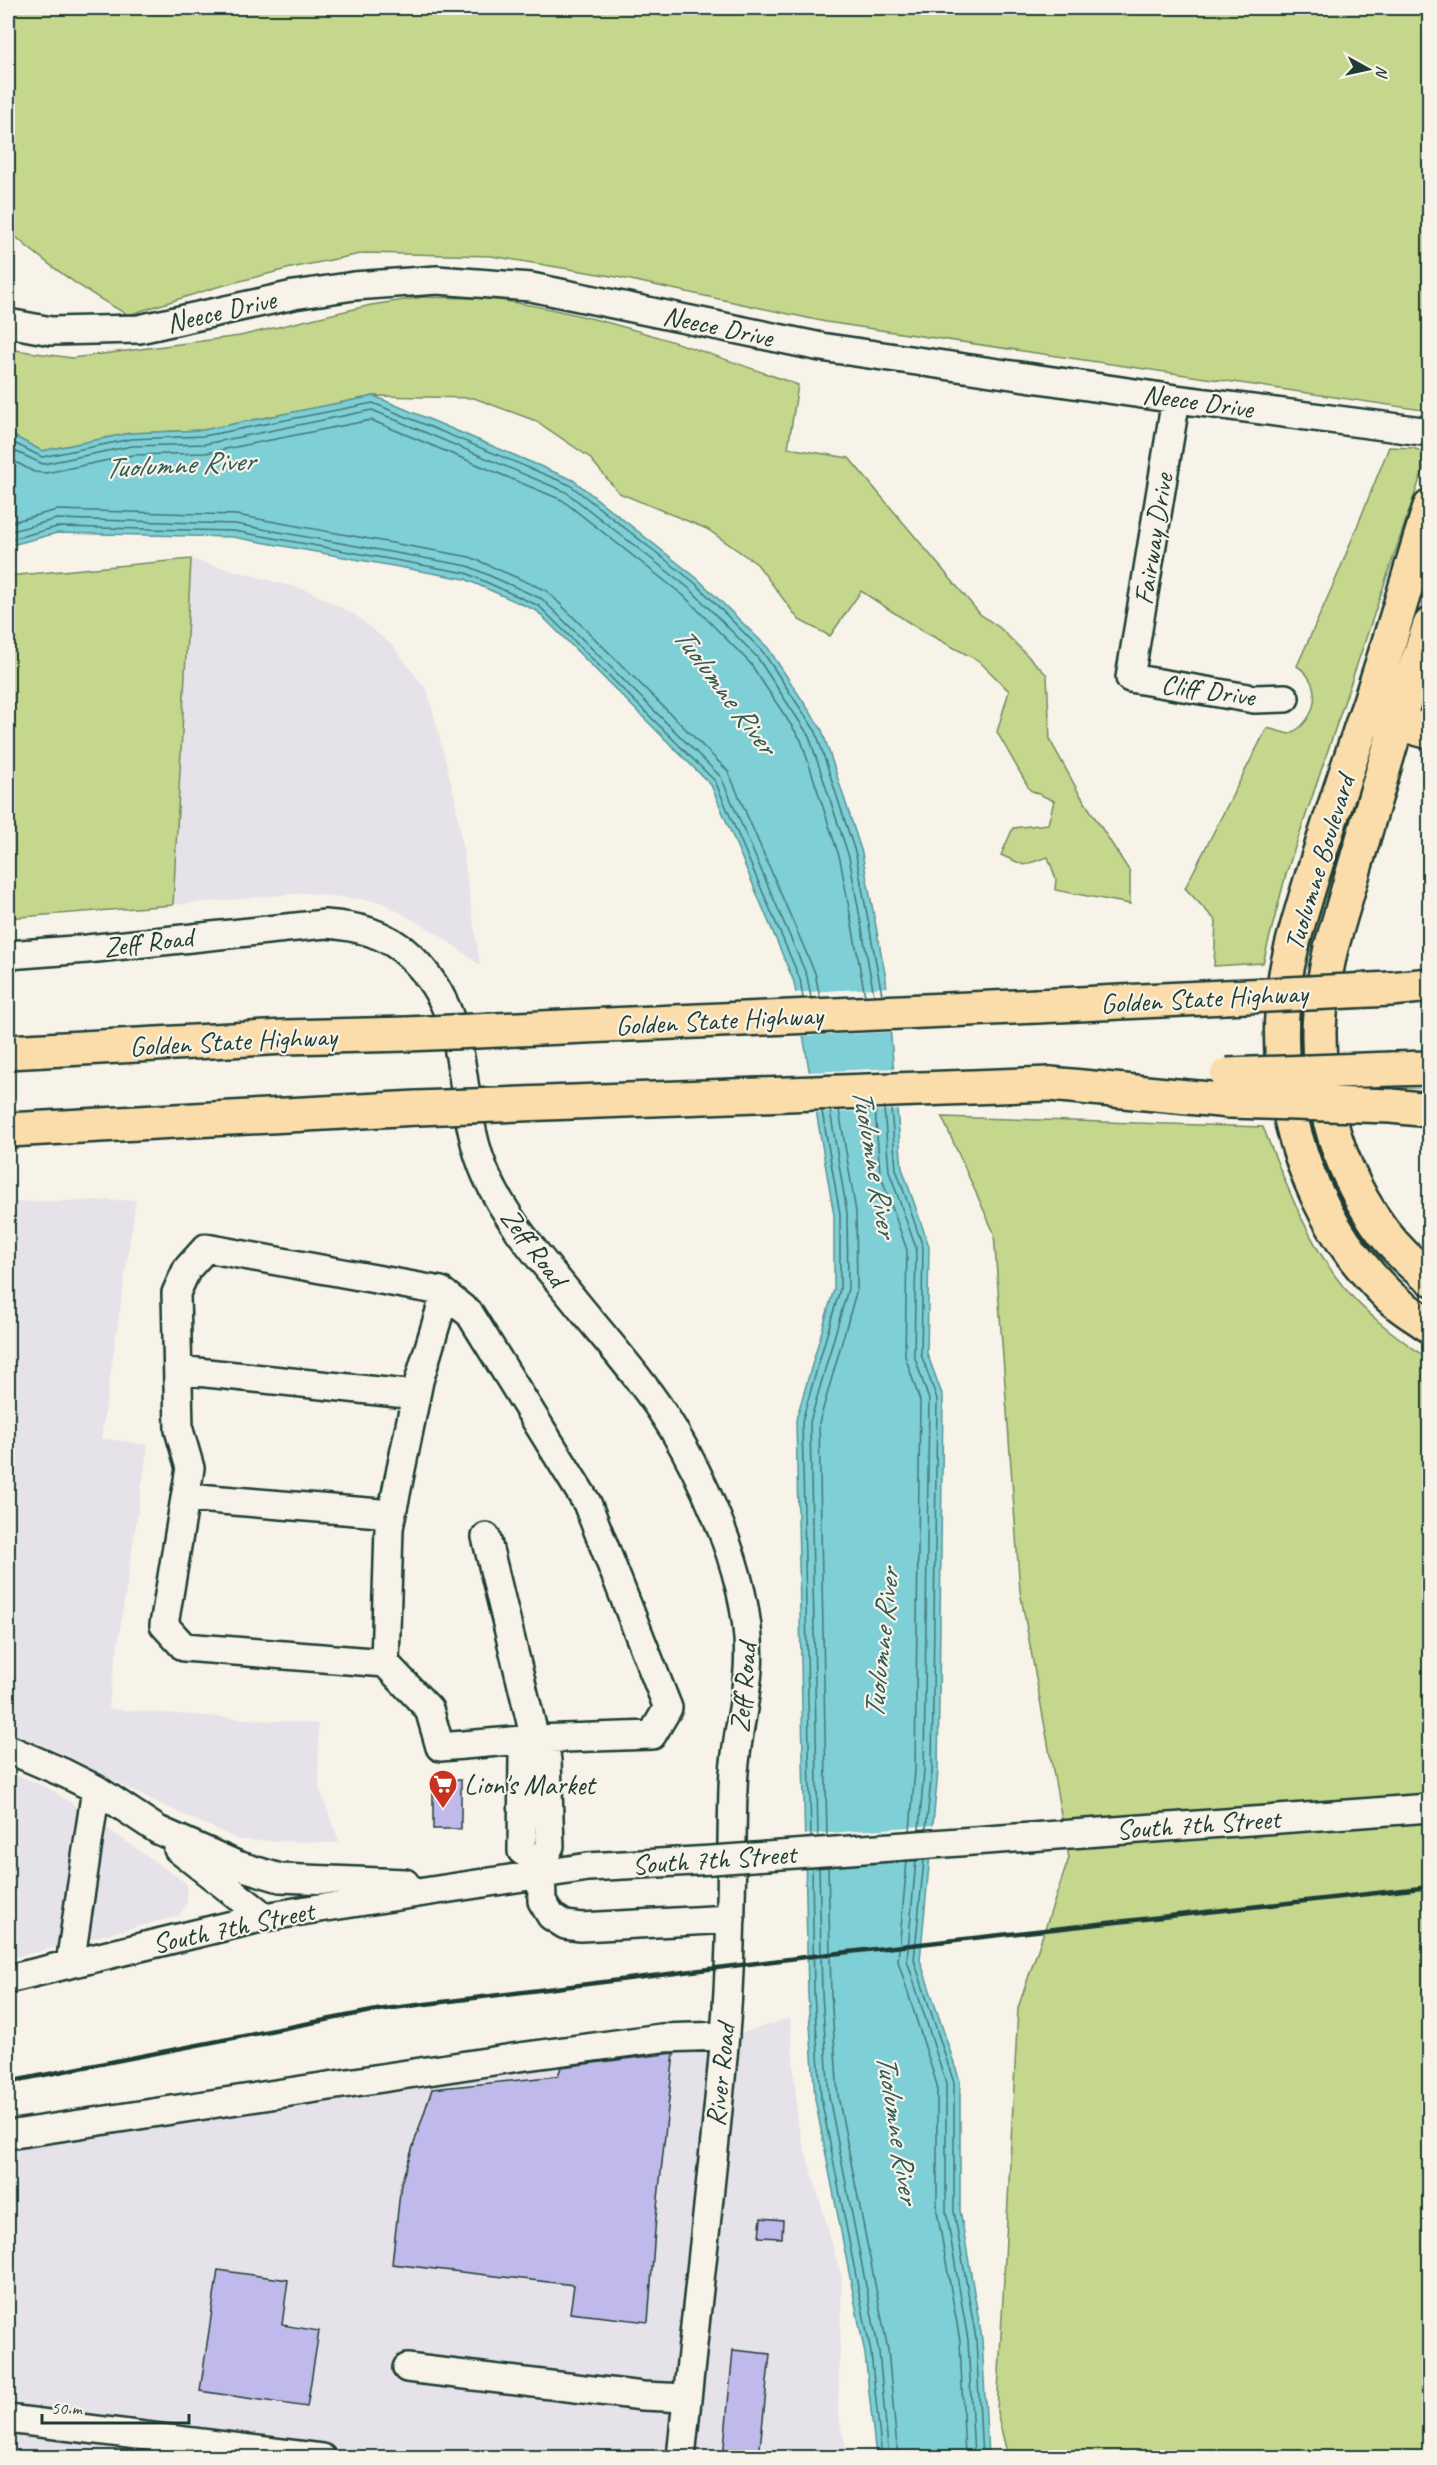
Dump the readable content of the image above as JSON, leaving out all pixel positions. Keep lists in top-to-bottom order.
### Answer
{
  "streets": {
    "main road": ["Tuolumne Boulevard", "Golden State Highway"],
    "street": [
      "Neece Drive",
      "Fairway Drive",
      "Cliff Drive",
      "Zeff Road",
      "South 7th Street",
      "River Road"
    ]
  },
  "crossings": [
    ["Neece Drive", "Fairway Drive"],
    ["Fairway Drive", "Cliff Drive"],
    ["Zeff Road", "River Road"]
  ],
  "water": ["Tuolumne River"],
  "places": {
    "supermarket": ["Lion's Market"]
  },
  "scale_bar": "50 m",
  "north": "right"
}
